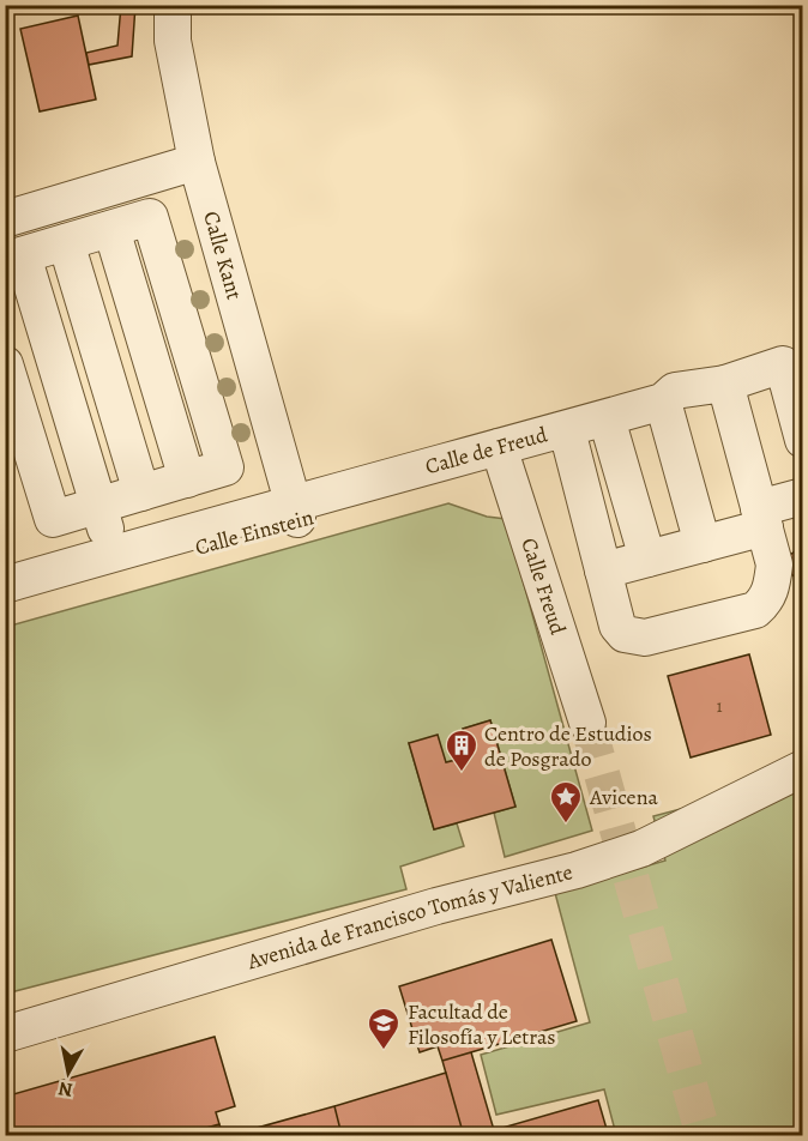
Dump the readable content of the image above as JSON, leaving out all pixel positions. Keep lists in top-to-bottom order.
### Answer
{
  "streets": {
    "street": [
      "Calle Kant",
      "Calle de Freud",
      "Calle Einstein",
      "Calle Freud",
      "Avenida de Francisco Tomás y Valiente"
    ]
  },
  "crossings": [
    ["Calle Kant", "Calle Einstein"],
    ["Calle de Freud", "Calle Einstein"],
    ["Calle de Freud", "Calle Freud"],
    ["Calle Einstein", "Calle Freud"]
  ],
  "places": {
    "building": ["Centro de Estudios de Posgrado"],
    "place": ["Avicena"],
    "school or university": ["Facultad de Filosofía y Letras"]
  },
  "house_numbers": ["1"],
  "north": "bottom"
}
